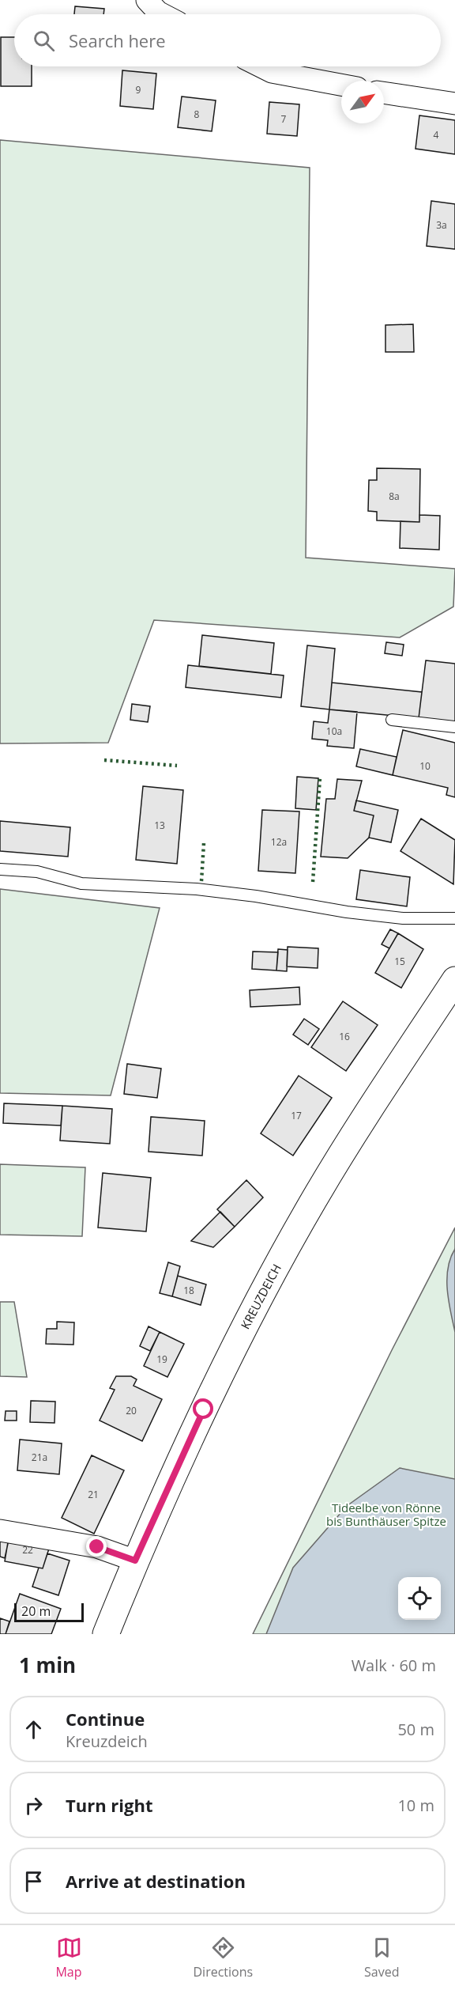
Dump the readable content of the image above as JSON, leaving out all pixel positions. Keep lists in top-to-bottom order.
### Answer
{
  "streets": {
    "street": ["KREUZDEICH"]
  },
  "parks": ["Tideelbe von Rönne bis Bunthäuser Spitze"],
  "house_numbers": [
    "9",
    "8",
    "7",
    "4",
    "3a",
    "8a",
    "10a",
    "10",
    "13",
    "12a",
    "15",
    "16",
    "17",
    "18",
    "19",
    "20",
    "21a",
    "21",
    "22"
  ],
  "scale_bar": "20 m",
  "north": "top right",
  "page": {
    "search": "Search here",
    "scale": "20 m",
    "heading": ["1 min", "Walk · 60 m"],
    "list": [
      ["Continue", "Kreuzdeich", "50 m"],
      ["Turn right", "10 m"],
      "Arrive at destination"
    ],
    "nav": ["Map", "Directions", "Saved"]
  }
}
